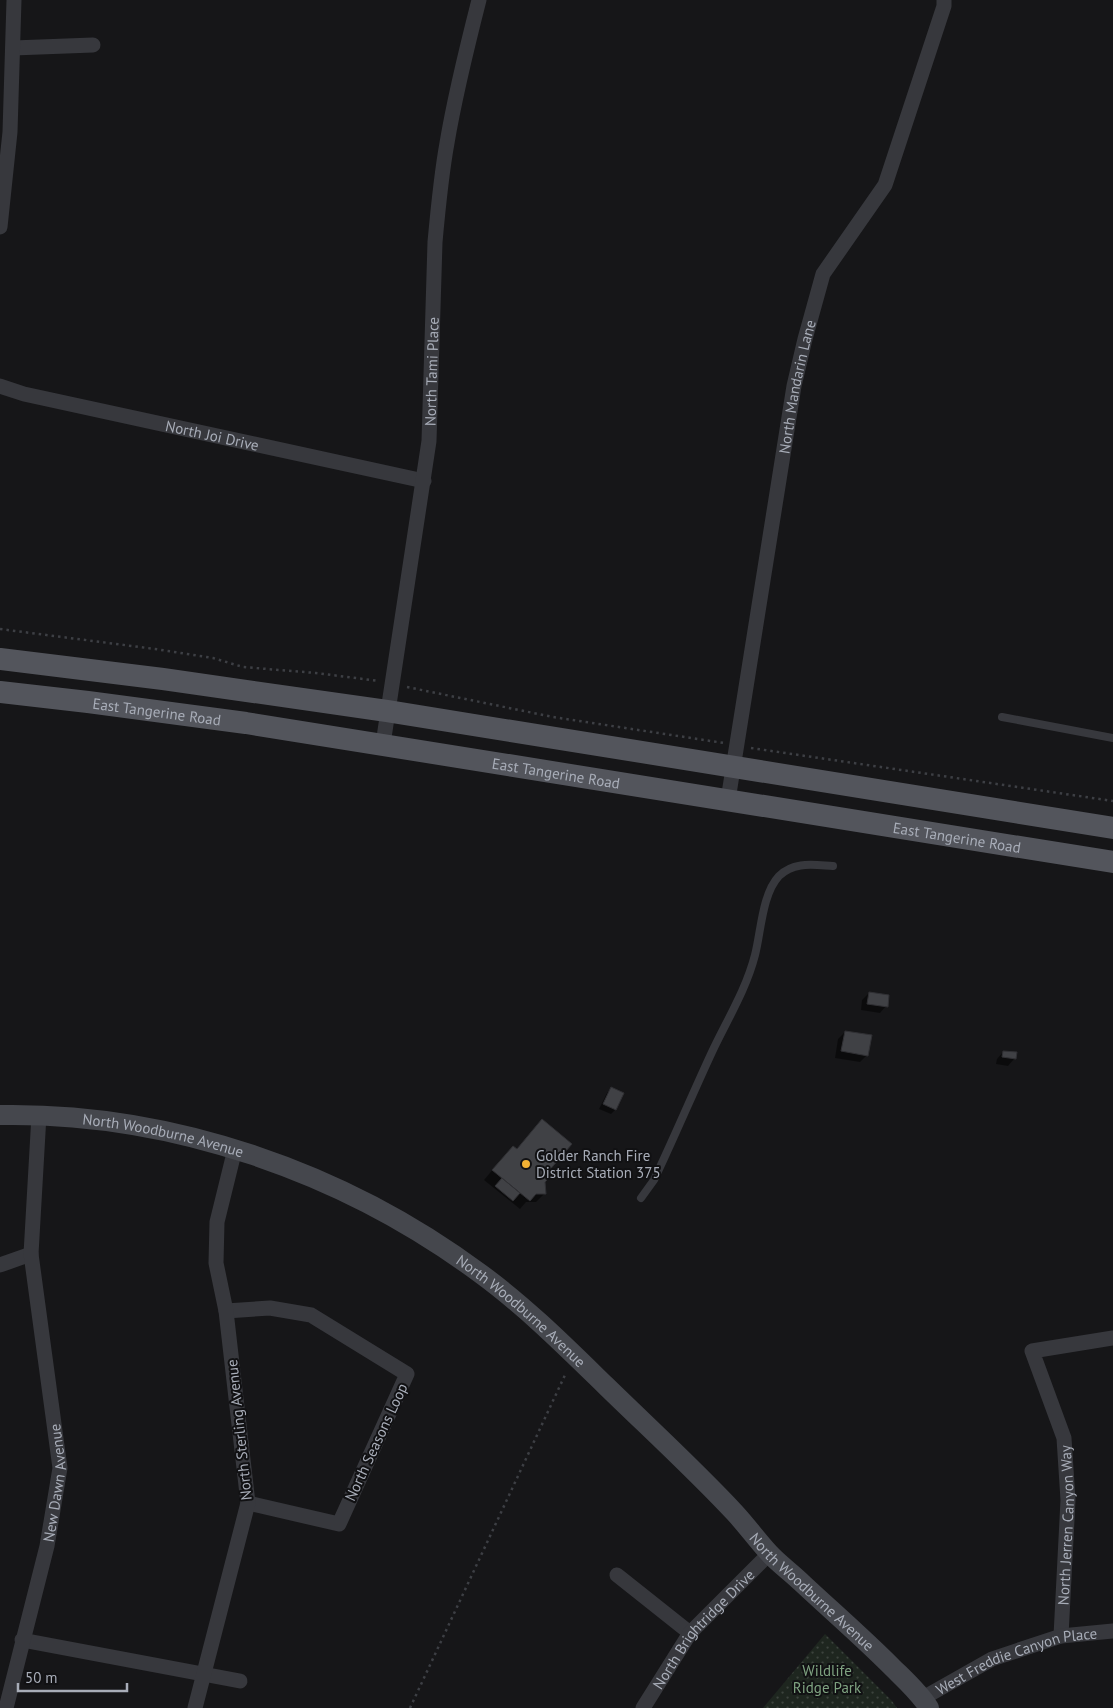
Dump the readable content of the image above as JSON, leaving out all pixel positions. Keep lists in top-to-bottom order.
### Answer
{
  "streets": {
    "main road": ["East Tangerine Road"],
    "street": [
      "North Tami Place",
      "North Mandarin Lane",
      "North Joi Drive",
      "North Woodburne Avenue",
      "North Sterling Avenue",
      "North Seasons Loop",
      "New Dawn Avenue",
      "North Jerren Canyon Way",
      "North Brightridge Drive",
      "West Freddie Canyon Place"
    ]
  },
  "crossings": [
    ["North Tami Place", "North Joi Drive"],
    ["North Tami Place", "East Tangerine Road"],
    ["North Mandarin Lane", "East Tangerine Road"],
    ["North Woodburne Avenue", "North Sterling Avenue"],
    ["North Woodburne Avenue", "New Dawn Avenue"],
    ["North Woodburne Avenue", "North Brightridge Drive"],
    ["North Woodburne Avenue", "West Freddie Canyon Place"],
    ["North Sterling Avenue", "North Seasons Loop"],
    ["North Jerren Canyon Way", "West Freddie Canyon Place"]
  ],
  "parks": ["Wildlife Ridge Park"],
  "places": ["Golder Ranch Fire District Station 375"],
  "scale_bar": "50 m"
}
